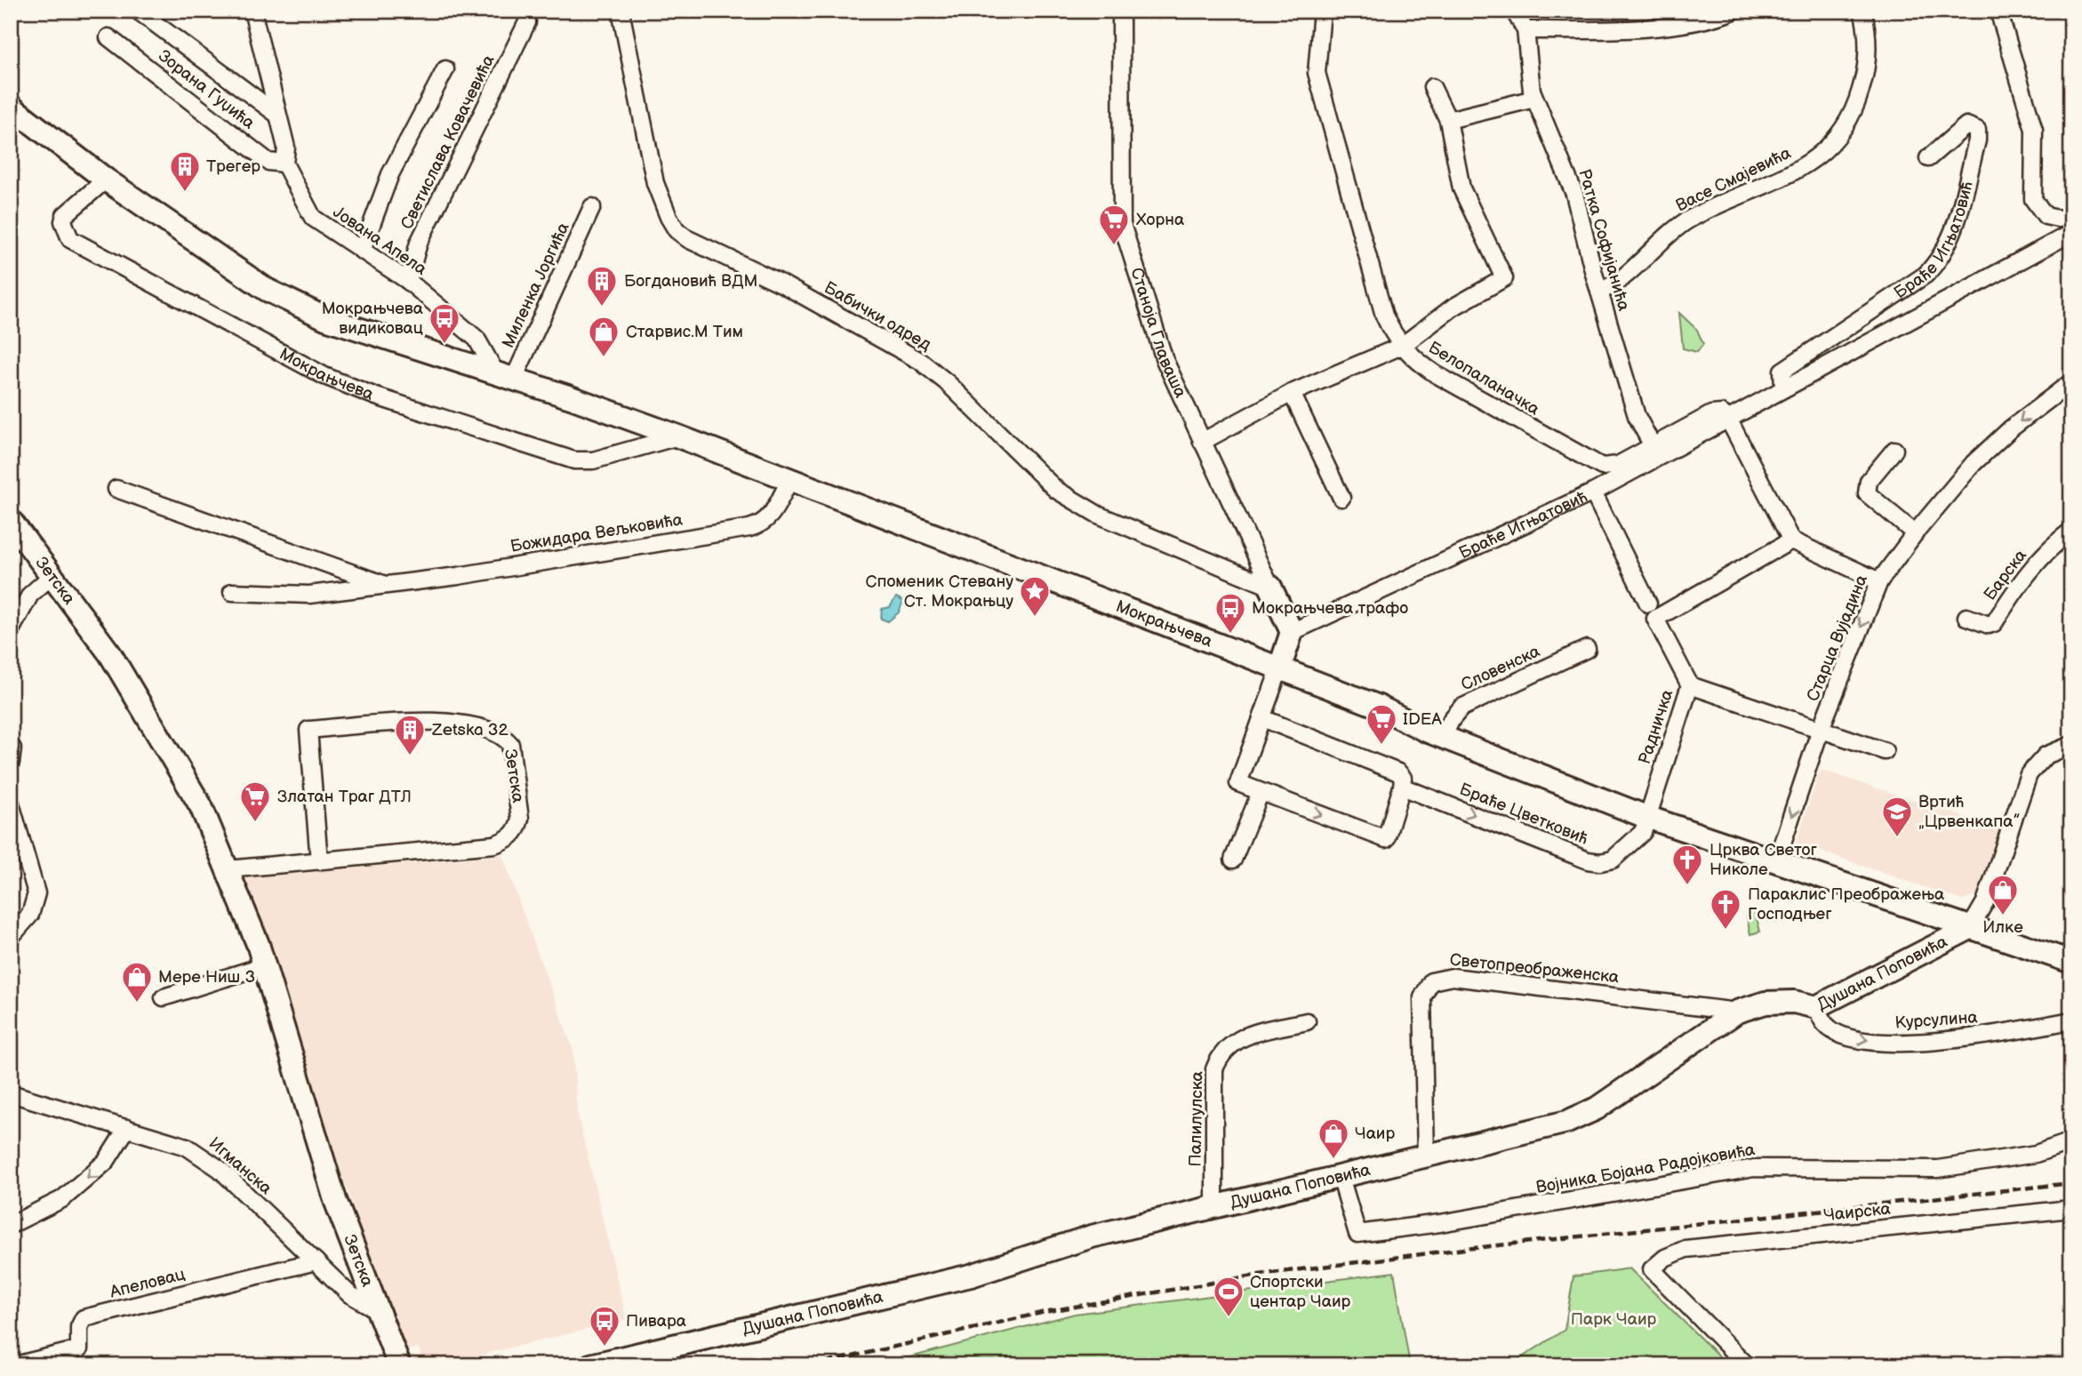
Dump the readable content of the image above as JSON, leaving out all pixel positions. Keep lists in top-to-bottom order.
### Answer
{
  "streets": {
    "street": [
      "Зорана Гуџића",
      "Светислава Ковачевића",
      "Васе Смајевића",
      "Браће Игњатовић",
      "Ратка Софијанића",
      "Јована Апела",
      "Миленка Јоргића",
      "Бабички одред",
      "Станоја Главаша",
      "Мокрањчева",
      "Белопаланачка",
      "Божидара Вељковића",
      "Барска",
      "Зетска",
      "Старца Вујадина",
      "Словенска",
      "Радничка",
      "Браће Цветковић",
      "Светопреображенска",
      "Душана Поповића",
      "Курсулина",
      "Палилулска",
      "Игманска",
      "Војника Бојана Радојковића",
      "Чаирска",
      "Апеловац"
    ]
  },
  "crossings": [
    ["Зорана Гуџића", "Јована Апела"],
    ["Светислава Ковачевића", "Јована Апела"],
    ["Васе Смајевића", "Ратка Софијанића"],
    ["Браће Игњатовић", "Станоја Главаша"],
    ["Браће Игњатовић", "Белопаланачка"],
    ["Ратка Софијанића", "Белопаланачка"],
    ["Јована Апела", "Миленка Јоргића"],
    ["Јована Апела", "Мокрањчева"],
    ["Миленка Јоргића", "Мокрањчева"],
    ["Бабички одред", "Станоја Главаша"],
    ["Мокрањчева", "Божидара Вељковића"],
    ["Мокрањчева", "Старца Вујадина"],
    ["Мокрањчева", "Словенска"],
    ["Мокрањчева", "Радничка"],
    ["Мокрањчева", "Браће Цветковић"],
    ["Мокрањчева", "Душана Поповића"],
    ["Зетска", "Игманска"],
    ["Старца Вујадина", "Радничка"],
    ["Радничка", "Браће Цветковић"],
    ["Светопреображенска", "Душана Поповића"],
    ["Душана Поповића", "Курсулина"],
    ["Душана Поповића", "Палилулска"],
    ["Душана Поповића", "Војника Бојана Радојковића"],
    ["Игманска", "Апеловац"]
  ],
  "one_way": ["Старца Вујадина", "Браће Цветковић", "Курсулина"],
  "parks": ["Парк Чаир"],
  "places": {
    "building": ["Трегер", "Богдановић ВДМ", "Zetska 32"],
    "supermarket": ["Хорна", "IDEA", "Златан Траг ДТЛ"],
    "bus stop": ["Мокрањчева видиковац", "Мокрањчева трафо", "Пивара"],
    "shop": [
      "Старвис.М Тим",
      "Илке",
      "Мере Ниш 3",
      "Чаир"
    ],
    "place": ["Споменик Стевану Ст. Мокрањцу"],
    "school or university": ["Вртић „Црвенкапа”"],
    "church": ["Црква Светог Николе", "Параклис Преображења Господњег"],
    "sports": ["Спортски центар Чаир"]
  }
}
